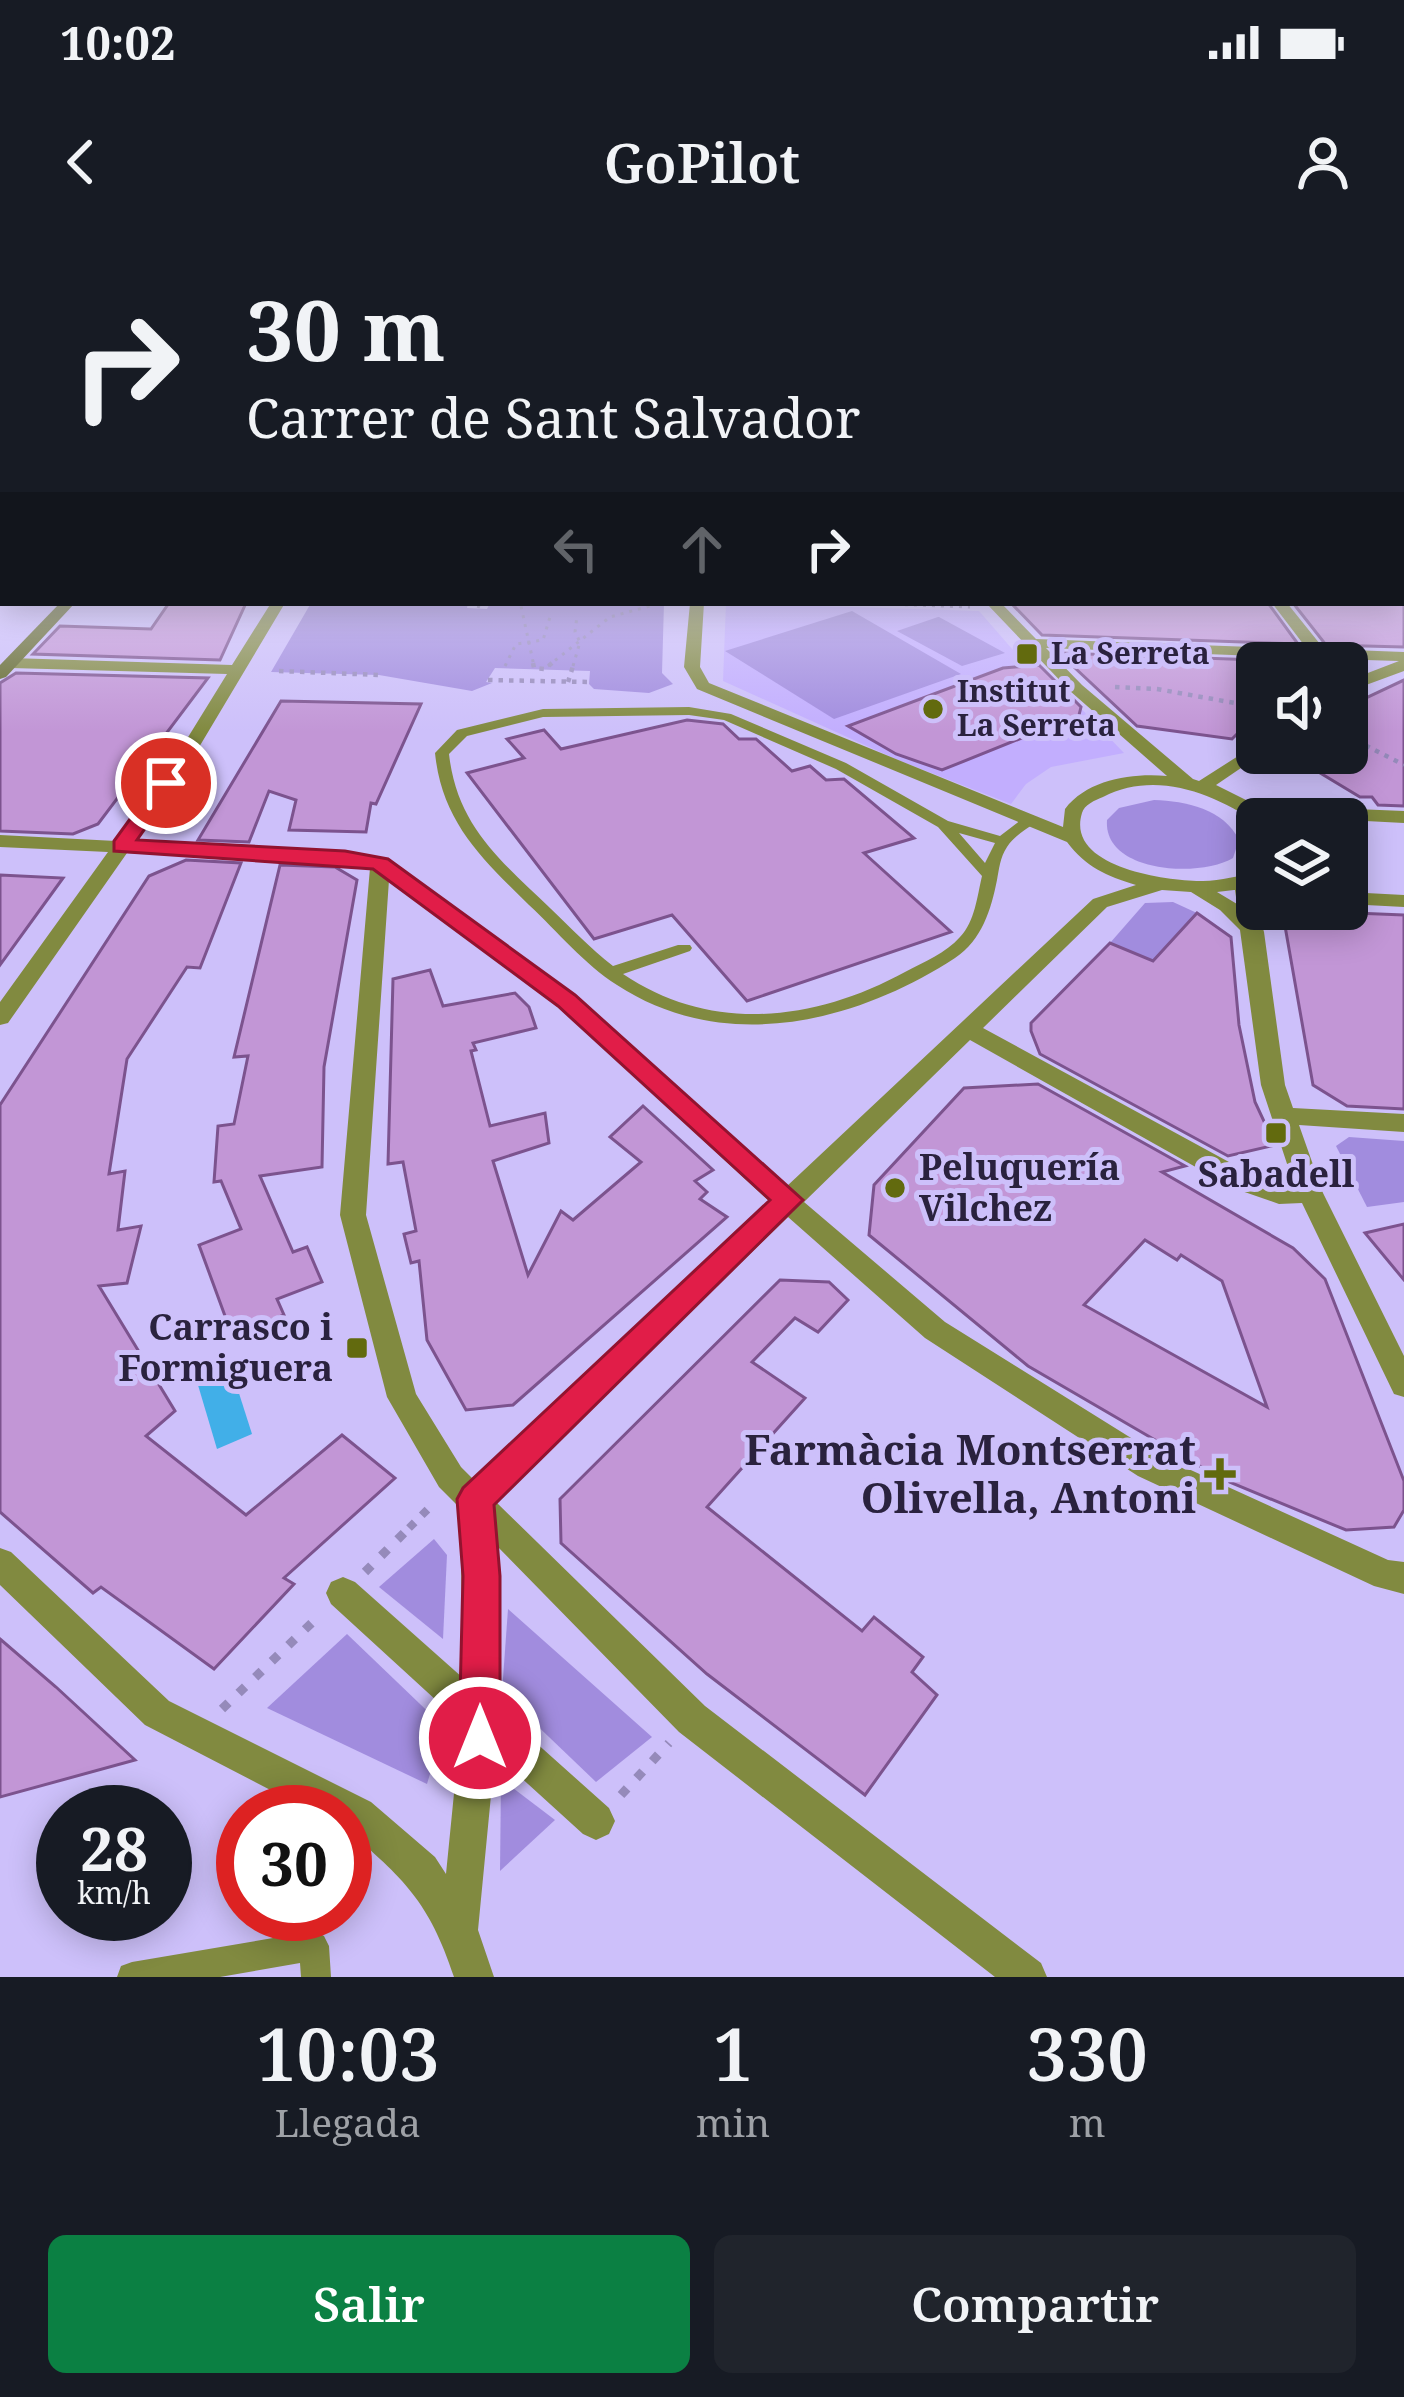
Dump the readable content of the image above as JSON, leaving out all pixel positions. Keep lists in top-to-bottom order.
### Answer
{
  "places": {
    "transit": ["La Serreta", "Sabadell", "Carrasco i Formiguera"],
    "other": ["Institut La Serreta", "Peluquería Vilchez"],
    "health": ["Farmàcia Montserrat Olivella, Antoni"]
  },
  "page": {
    "status": "10:02",
    "header": "GoPilot",
    "turn": ["30 m", "Carrer de Sant Salvador"],
    "speed": "28 km/h",
    "limit": "30",
    "eta": [
      "10:03",
      "Llegada",
      "1",
      "min",
      "330",
      "m"
    ],
    "buttons": ["Salir", "Compartir"]
  }
}
